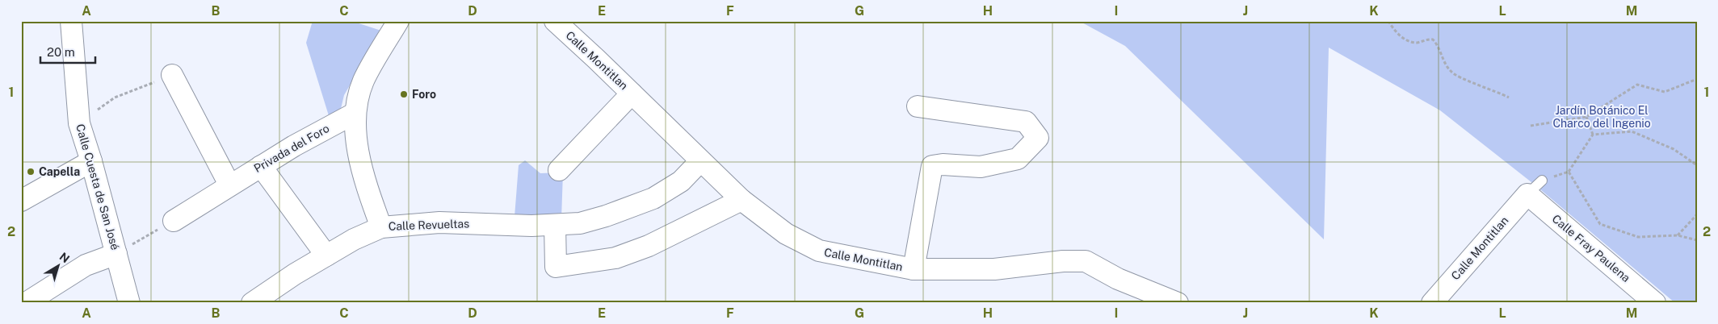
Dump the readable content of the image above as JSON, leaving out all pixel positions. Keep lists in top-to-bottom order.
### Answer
{
  "streets": {
    "street": [
      "Calle Montitlan",
      "Privada del Foro",
      "Calle Cuesta de San José",
      "Calle Revueltas",
      "Calle Fray Paulena"
    ]
  },
  "crossings": [
    ["Calle Montitlan", "Calle Revueltas"],
    ["Calle Montitlan", "Calle Fray Paulena"]
  ],
  "parks": ["Jardín Botánico El Charco del Ingenio"],
  "places": ["Foro", "Capella"],
  "scale_bar": "20 m",
  "north": "top right",
  "grid": {
    "columns": [
      "A",
      "B",
      "C",
      "D",
      "E",
      "F",
      "G",
      "H",
      "I",
      "J",
      "K",
      "L",
      "M"
    ],
    "rows": ["1", "2"]
  }
}
